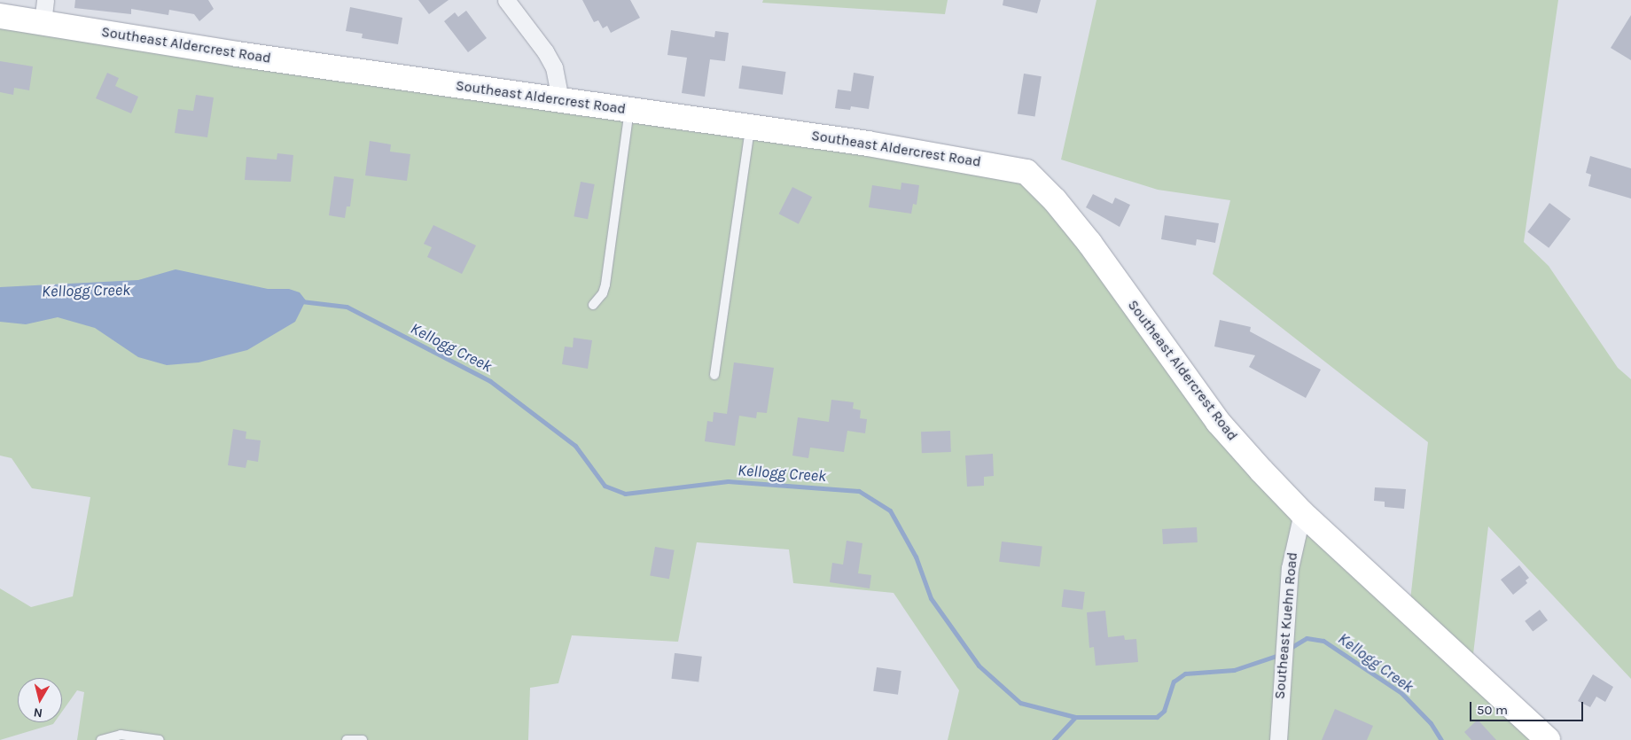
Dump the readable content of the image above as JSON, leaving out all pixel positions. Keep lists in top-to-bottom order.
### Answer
{
  "streets": {
    "street": ["Southeast Aldercrest Road", "Southeast Kuehn Road"]
  },
  "crossings": [
    ["Southeast Aldercrest Road", "Southeast Kuehn Road"]
  ],
  "water": ["Kellogg Creek"],
  "scale_bar": "50 m",
  "north": "bottom"
}
